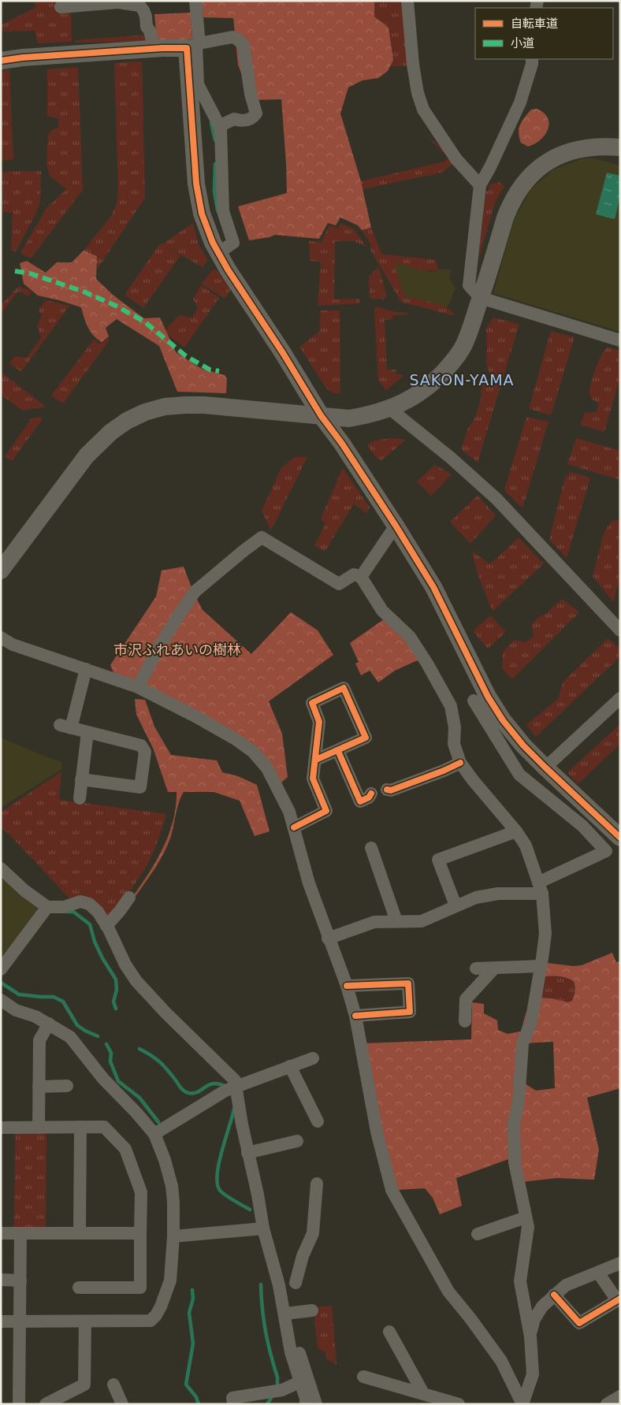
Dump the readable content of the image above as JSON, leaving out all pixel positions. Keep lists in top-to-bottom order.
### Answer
{
  "districts": ["SAKON-YAMA"],
  "parks": ["市沢ふれあいの樹林"],
  "legend": ["自転車道", "小道"]
}
